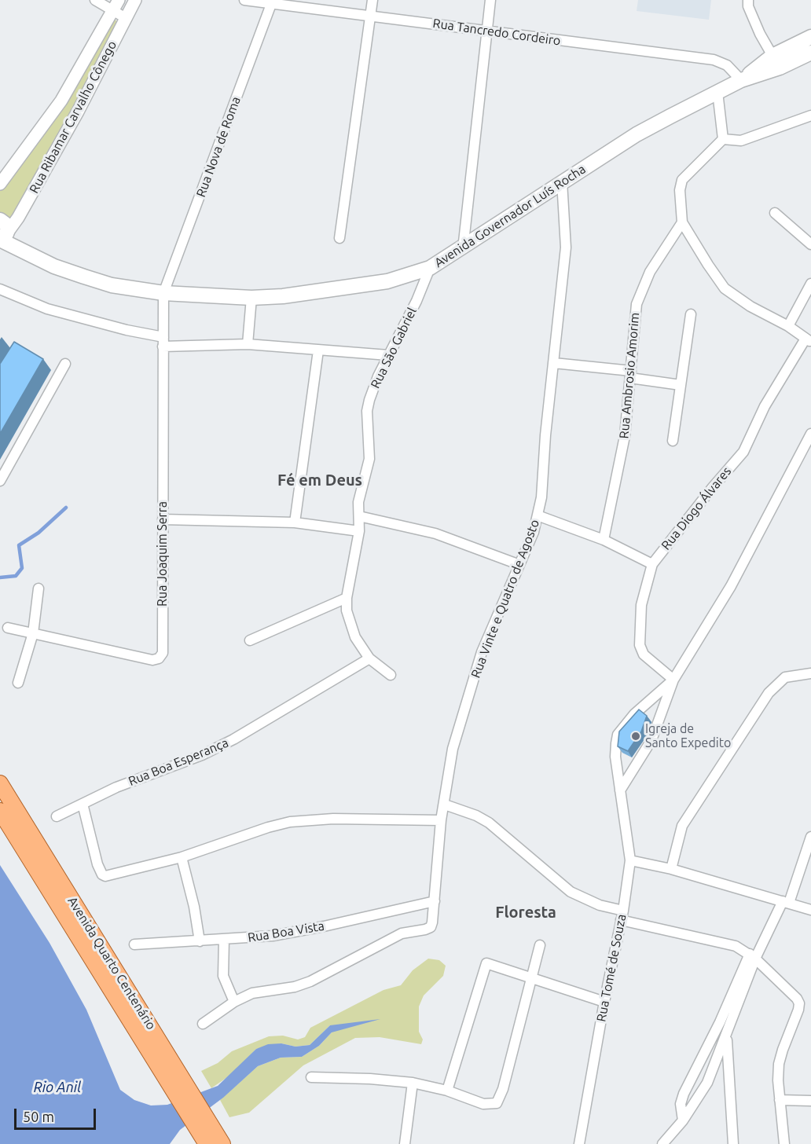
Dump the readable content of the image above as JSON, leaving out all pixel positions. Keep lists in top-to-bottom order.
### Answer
{
  "streets": {
    "main road": ["Avenida Governador Luís Rocha", "Avenida Quarto Centenário"],
    "street": [
      "Rua Tancredo Cordeiro",
      "Rua Ribamar Carvalho Cônego",
      "Rua Nova de Roma",
      "Rua São Gabriel",
      "Rua Ambrosio Amorim",
      "Rua Diogo Álvares",
      "Rua Joaquim Serra",
      "Rua Vinte e Quatro de Agosto",
      "Rua Boa Esperança",
      "Rua Boa Vista",
      "Rua Tomé de Souza"
    ]
  },
  "crossings": [
    ["Rua Tancredo Cordeiro", "Rua Nova de Roma"],
    ["Rua Tancredo Cordeiro", "Avenida Governador Luís Rocha"],
    ["Rua Ribamar Carvalho Cônego", "Avenida Governador Luís Rocha"],
    ["Rua Nova de Roma", "Avenida Governador Luís Rocha"],
    ["Rua Nova de Roma", "Rua Joaquim Serra"],
    ["Avenida Governador Luís Rocha", "Rua São Gabriel"],
    ["Avenida Governador Luís Rocha", "Rua Joaquim Serra"],
    ["Avenida Governador Luís Rocha", "Rua Vinte e Quatro de Agosto"],
    ["Rua São Gabriel", "Rua Boa Esperança"],
    ["Rua Diogo Álvares", "Rua Tomé de Souza"],
    ["Rua Vinte e Quatro de Agosto", "Rua Boa Vista"]
  ],
  "districts": ["Fé em Deus", "Floresta"],
  "water": ["Rio Anil"],
  "places": ["Igreja de Santo Expedito"],
  "scale_bar": "50 m"
}
